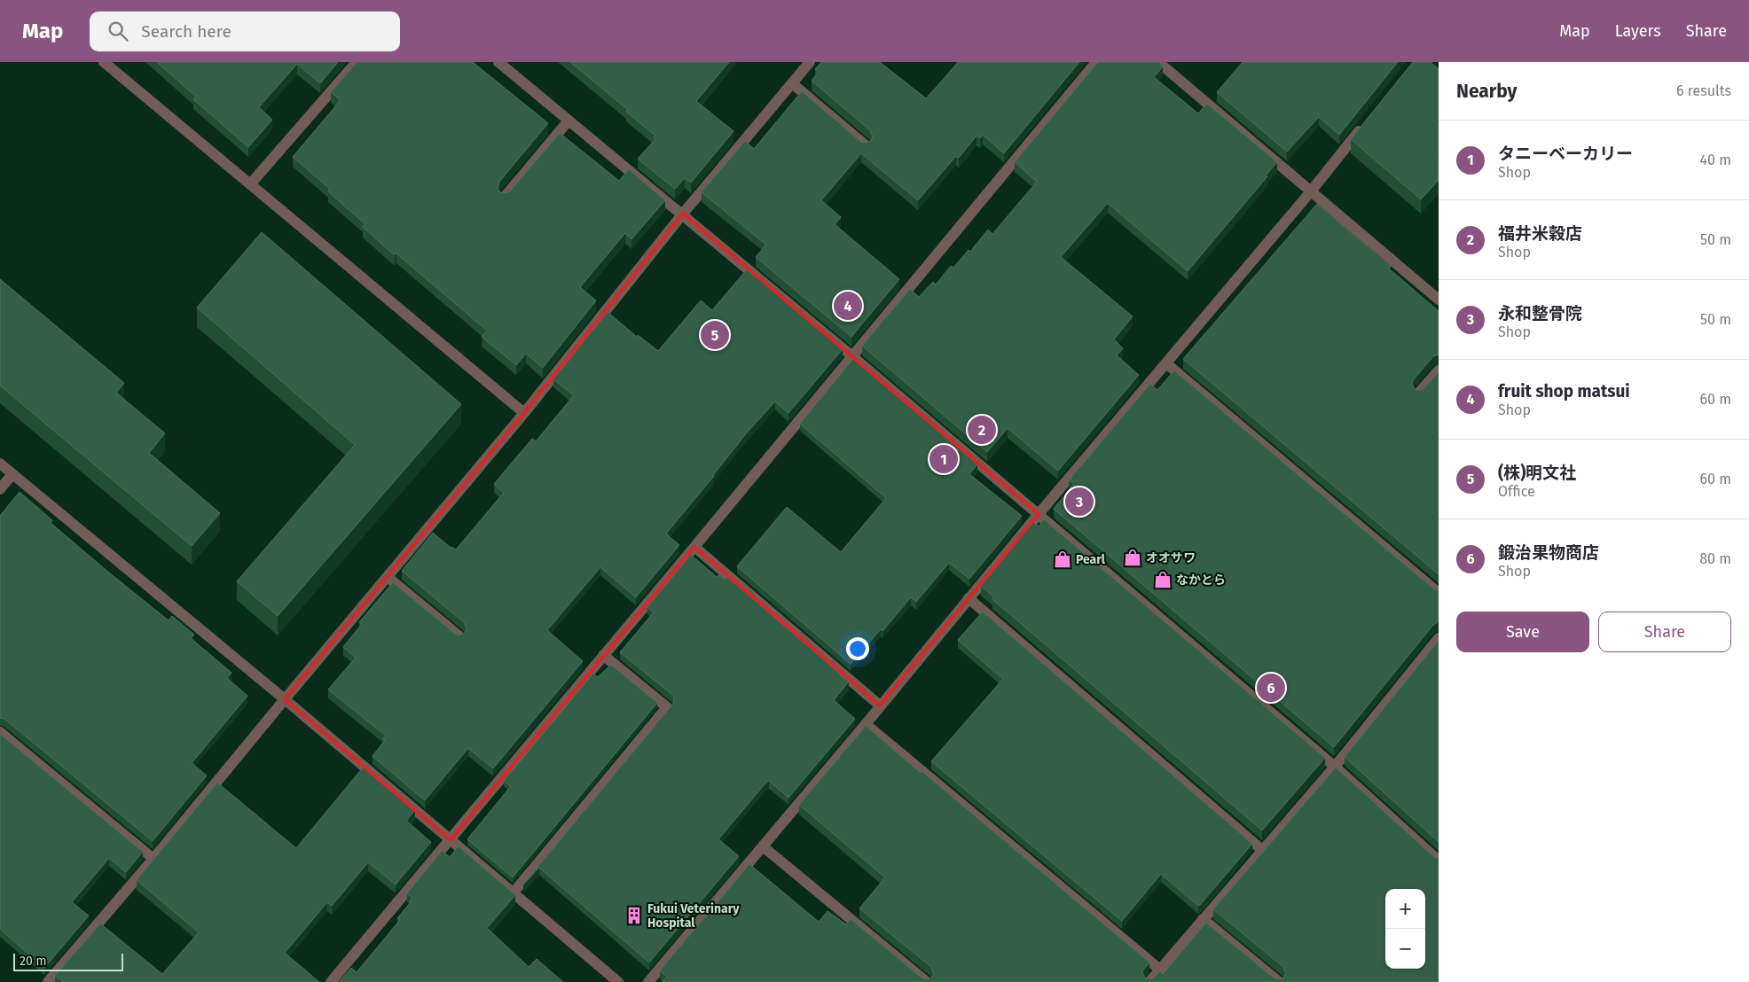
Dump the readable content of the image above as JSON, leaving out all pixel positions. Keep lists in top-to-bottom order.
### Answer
{
  "places": {
    "shop": ["オオサワ", "Pearl", "なかとら"],
    "building": ["Fukui Veterinary Hospital"]
  },
  "scale_bar": "20 m",
  "page": {
    "header": "Map",
    "search": "Search here",
    "nav": ["Map", "Layers", "Share"],
    "heading": ["Nearby", "6 results"],
    "list": [
      {
        "mark": "1",
        "name": "タニーベーカリー",
        "note": "Shop",
        "value": "40 m"
      },
      {
        "mark": "2",
        "name": "福井米穀店",
        "note": "Shop",
        "value": "50 m"
      },
      {
        "mark": "3",
        "name": "永和整骨院",
        "note": "Shop",
        "value": "50 m"
      },
      {
        "mark": "4",
        "name": "fruit shop matsui",
        "note": "Shop",
        "value": "60 m"
      },
      {
        "mark": "5",
        "name": "(株)明文社",
        "note": "Office",
        "value": "60 m"
      },
      {
        "mark": "6",
        "name": "鍛治果物商店",
        "note": "Shop",
        "value": "80 m"
      }
    ],
    "pins": [
      "4",
      "5",
      "2",
      "1",
      "3",
      "6"
    ],
    "buttons": ["Save", "Share"],
    "map_buttons": ["+", "−"],
    "scale": "20 m"
  }
}
